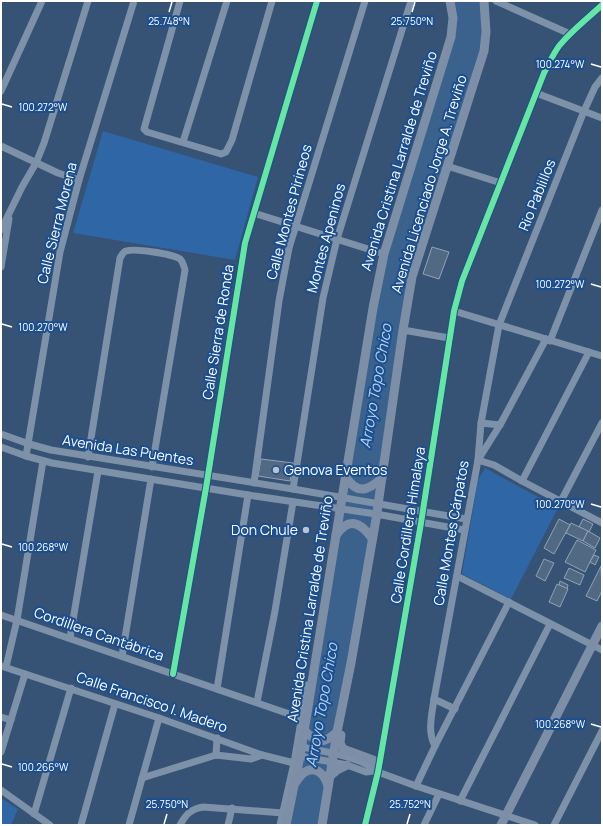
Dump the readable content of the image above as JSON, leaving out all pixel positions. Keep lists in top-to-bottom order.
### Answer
{
  "streets": {
    "main road": ["Avenida Cristina Larralde de Treviño", "Avenida Licenciado Jorge A. Treviño"],
    "street": [
      "Rio Pablillos",
      "Calle Montes Pirineos",
      "Calle Sierra Morena",
      "Montes Apeninos",
      "Calle Sierra de Ronda",
      "Avenida Las Puentes",
      "Calle Cordillera Himalaya",
      "Calle Montes Cárpatos",
      "Cordillera Cantábrica",
      "Calle Francisco I. Madero"
    ]
  },
  "crossings": [
    ["Avenida Cristina Larralde de Treviño", "Avenida Las Puentes"],
    ["Avenida Cristina Larralde de Treviño", "Calle Francisco I. Madero"],
    ["Avenida Licenciado Jorge A. Treviño", "Avenida Las Puentes"],
    ["Avenida Licenciado Jorge A. Treviño", "Calle Francisco I. Madero"],
    ["Rio Pablillos", "Calle Montes Cárpatos"],
    ["Calle Montes Pirineos", "Avenida Las Puentes"],
    ["Calle Sierra Morena", "Avenida Las Puentes"],
    ["Montes Apeninos", "Avenida Las Puentes"],
    ["Calle Sierra de Ronda", "Avenida Las Puentes"],
    ["Calle Sierra de Ronda", "Cordillera Cantábrica"],
    ["Avenida Las Puentes", "Calle Cordillera Himalaya"],
    ["Avenida Las Puentes", "Calle Montes Cárpatos"]
  ],
  "water": ["Arroyo Topo Chico"],
  "places": ["Genova Eventos", "Don Chule"],
  "coordinates": [
    "25.748°N",
    "25.750°N",
    "100.274°W",
    "100.272°W",
    "100.270°W",
    "100.268°W",
    "100.266°W",
    "25.752°N"
  ]
}
